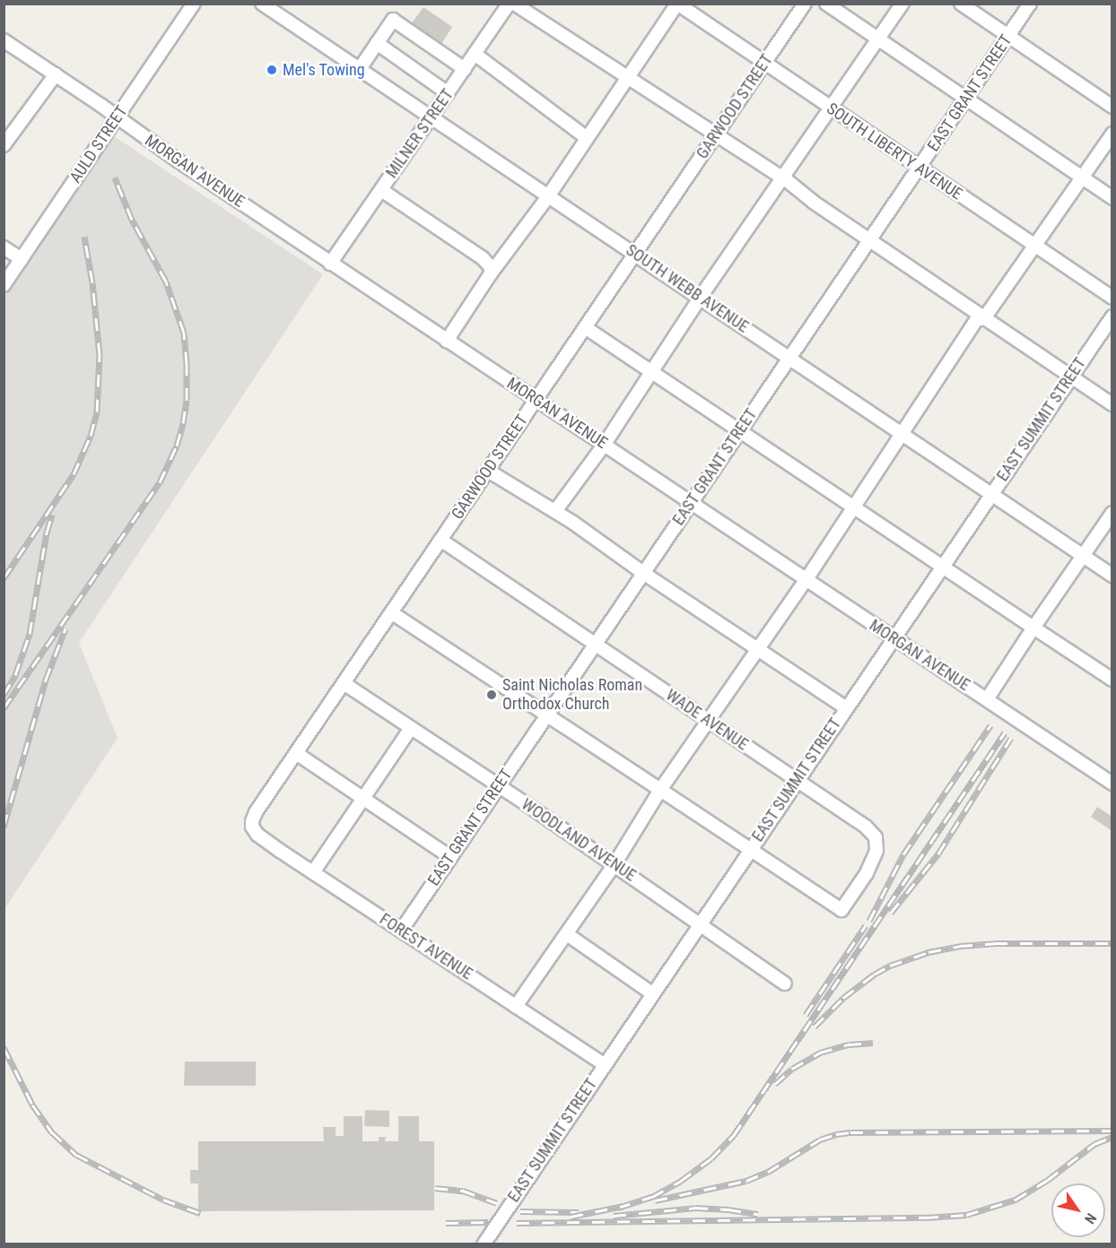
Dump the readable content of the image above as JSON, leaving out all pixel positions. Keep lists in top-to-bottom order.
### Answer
{
  "streets": {
    "street": [
      "EAST GRANT STREET",
      "GARWOOD STREET",
      "MILNER STREET",
      "AULD STREET",
      "SOUTH LIBERTY AVENUE",
      "MORGAN AVENUE",
      "SOUTH WEBB AVENUE",
      "EAST SUMMIT STREET",
      "WADE AVENUE",
      "WOODLAND AVENUE",
      "FOREST AVENUE"
    ]
  },
  "crossings": [
    ["EAST GRANT STREET", "SOUTH LIBERTY AVENUE"],
    ["EAST GRANT STREET", "MORGAN AVENUE"],
    ["EAST GRANT STREET", "SOUTH WEBB AVENUE"],
    ["EAST GRANT STREET", "WADE AVENUE"],
    ["EAST GRANT STREET", "WOODLAND AVENUE"],
    ["EAST GRANT STREET", "FOREST AVENUE"],
    ["GARWOOD STREET", "SOUTH LIBERTY AVENUE"],
    ["GARWOOD STREET", "MORGAN AVENUE"],
    ["GARWOOD STREET", "SOUTH WEBB AVENUE"],
    ["GARWOOD STREET", "WADE AVENUE"],
    ["GARWOOD STREET", "WOODLAND AVENUE"],
    ["GARWOOD STREET", "FOREST AVENUE"],
    ["MILNER STREET", "MORGAN AVENUE"],
    ["MILNER STREET", "SOUTH WEBB AVENUE"],
    ["AULD STREET", "MORGAN AVENUE"],
    ["MORGAN AVENUE", "EAST SUMMIT STREET"],
    ["SOUTH WEBB AVENUE", "EAST SUMMIT STREET"],
    ["EAST SUMMIT STREET", "WADE AVENUE"],
    ["EAST SUMMIT STREET", "WOODLAND AVENUE"],
    ["EAST SUMMIT STREET", "FOREST AVENUE"]
  ],
  "places": ["Mel's Towing", "Saint Nicholas Roman Orthodox Church"],
  "north": "bottom right"
}
